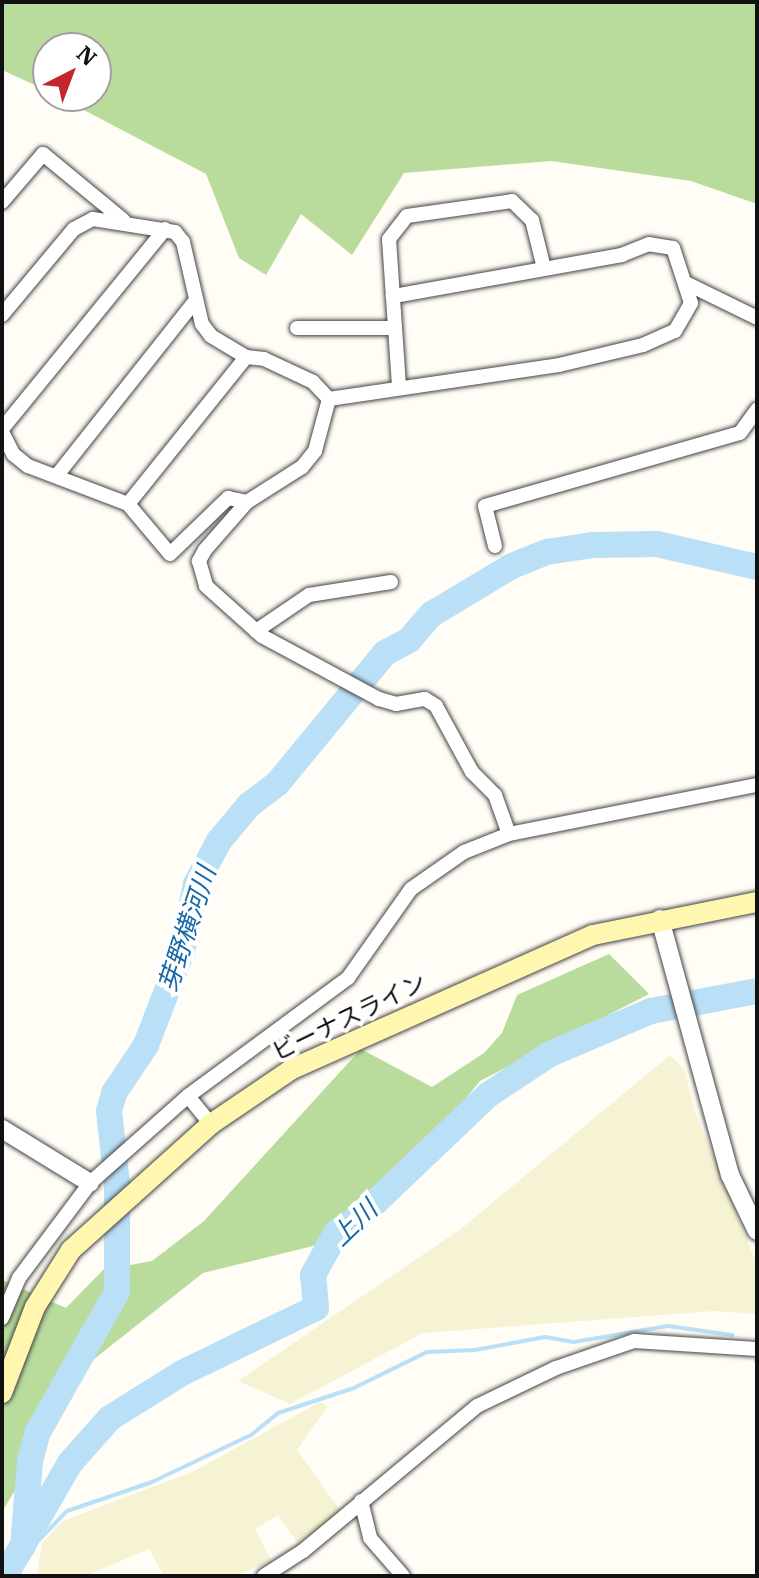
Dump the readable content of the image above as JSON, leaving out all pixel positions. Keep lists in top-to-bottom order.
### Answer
{
  "streets": {
    "main road": ["ビーナスライン"]
  },
  "water": ["芽野横河川", "上川"],
  "north": "top right"
}
